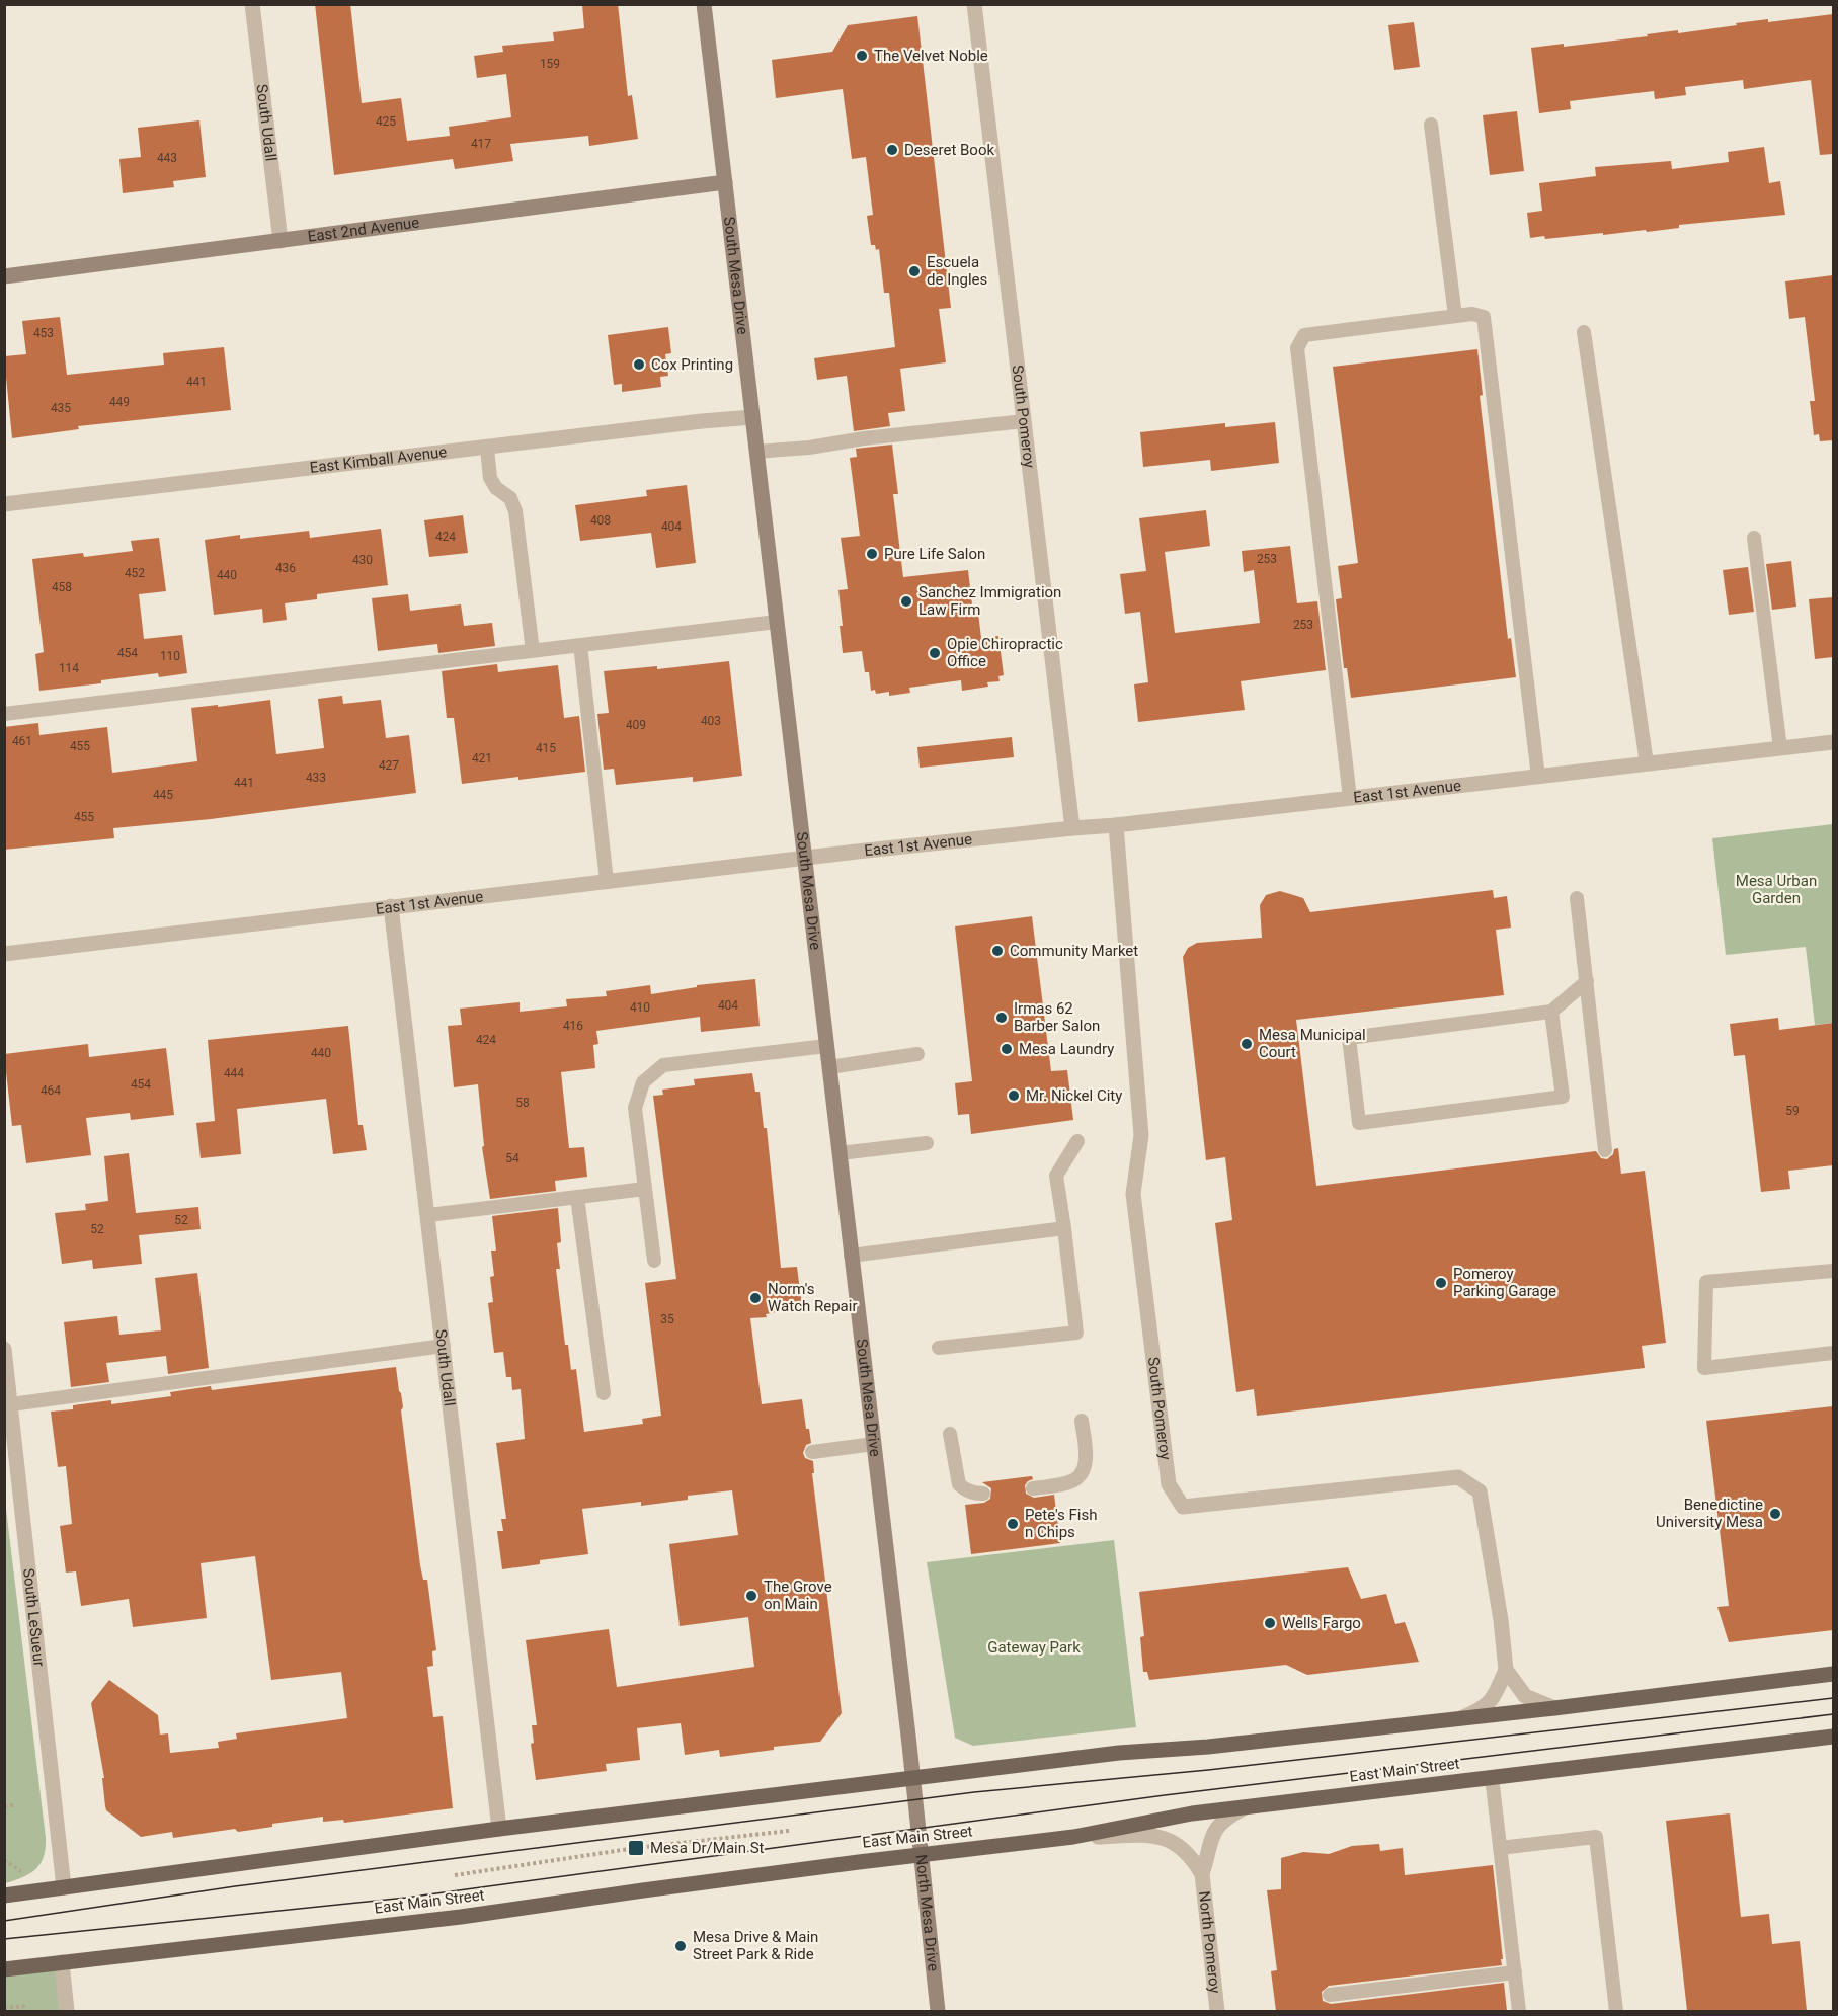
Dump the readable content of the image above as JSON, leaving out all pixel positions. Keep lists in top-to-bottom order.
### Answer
{
  "streets": {
    "main road": [
      "East 2nd Avenue",
      "South Mesa Drive",
      "East Main Street",
      "North Mesa Drive"
    ],
    "street": [
      "South Udall",
      "South Pomeroy",
      "East Kimball Avenue",
      "East 1st Avenue",
      "South LeSueur",
      "North Pomeroy"
    ]
  },
  "crossings": [
    ["South Udall", "East 2nd Avenue"],
    ["South Udall", "East 1st Avenue"],
    ["East 2nd Avenue", "South Mesa Drive"],
    ["South Mesa Drive", "East Kimball Avenue"],
    ["South Mesa Drive", "East 1st Avenue"],
    ["South Mesa Drive", "North Mesa Drive"],
    ["South Pomeroy", "East 1st Avenue"],
    ["East Main Street", "North Mesa Drive"],
    ["East Main Street", "North Pomeroy"]
  ],
  "parks": ["Mesa Urban Garden", "Gateway Park"],
  "places": {
    "other": [
      "The Velvet Noble",
      "Deseret Book",
      "Escuela de Ingles",
      "Cox Printing",
      "Pure Life Salon",
      "Sanchez Immigration Law Firm",
      "Opie Chiropractic Office",
      "Community Market",
      "Irmas 62 Barber Salon",
      "Mesa Municipal Court",
      "Mesa Laundry",
      "Mr. Nickel City",
      "Pomeroy Parking Garage",
      "Norm's Watch Repair",
      "Benedictine University Mesa",
      "Pete's Fish n Chips",
      "The Grove on Main",
      "Wells Fargo",
      "Mesa Drive & Main Street Park & Ride"
    ],
    "transit": ["Mesa Dr/Main St"]
  },
  "house_numbers": [
    "159",
    "425",
    "417",
    "443",
    "453",
    "441",
    "449",
    "435",
    "408",
    "404",
    "424",
    "253",
    "430",
    "436",
    "452",
    "440",
    "458",
    "253",
    "454",
    "110",
    "114",
    "403",
    "409",
    "461",
    "455",
    "415",
    "421",
    "427",
    "433",
    "441",
    "445",
    "455",
    "404",
    "410",
    "416",
    "424",
    "440",
    "444",
    "454",
    "464",
    "58",
    "59",
    "54",
    "52",
    "52",
    "35"
  ]
}
